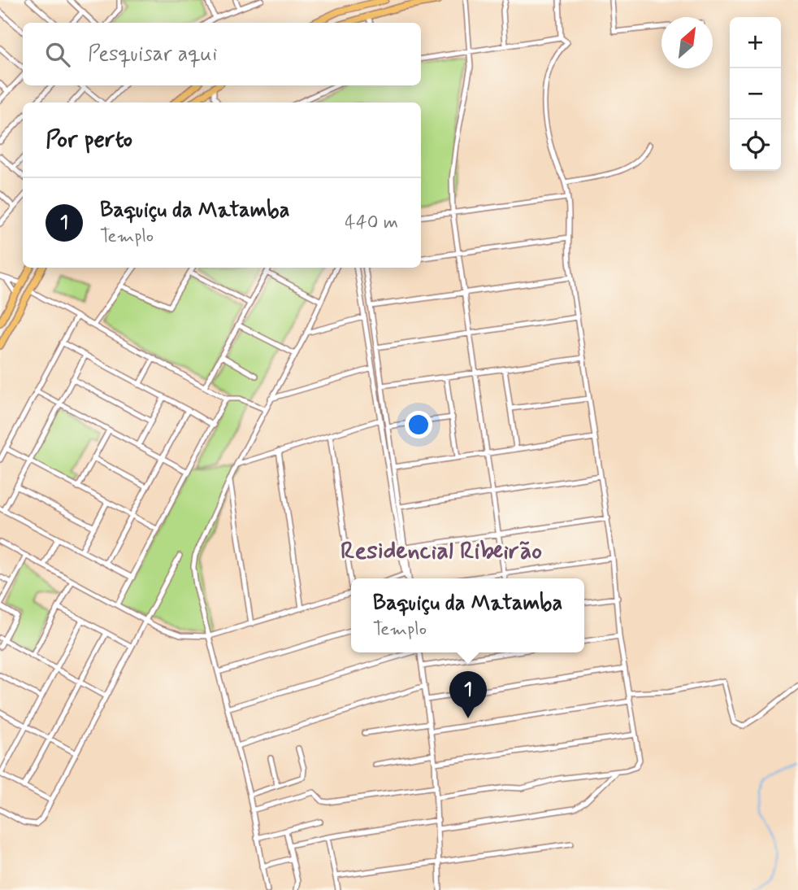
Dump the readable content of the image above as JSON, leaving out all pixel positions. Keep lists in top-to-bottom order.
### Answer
{
  "districts": ["Residencial Ribeirão"],
  "north": "top right",
  "page": {
    "map_buttons": ["+", "−"],
    "search": "Pesquisar aqui",
    "heading": "Por perto",
    "list": [
      {
        "mark": "1",
        "name": "Baquiçu da Matamba",
        "note": "Templo",
        "value": "440 m"
      }
    ],
    "popup": ["Baquiçu da Matamba", "Templo"],
    "pins": "1"
  }
}
